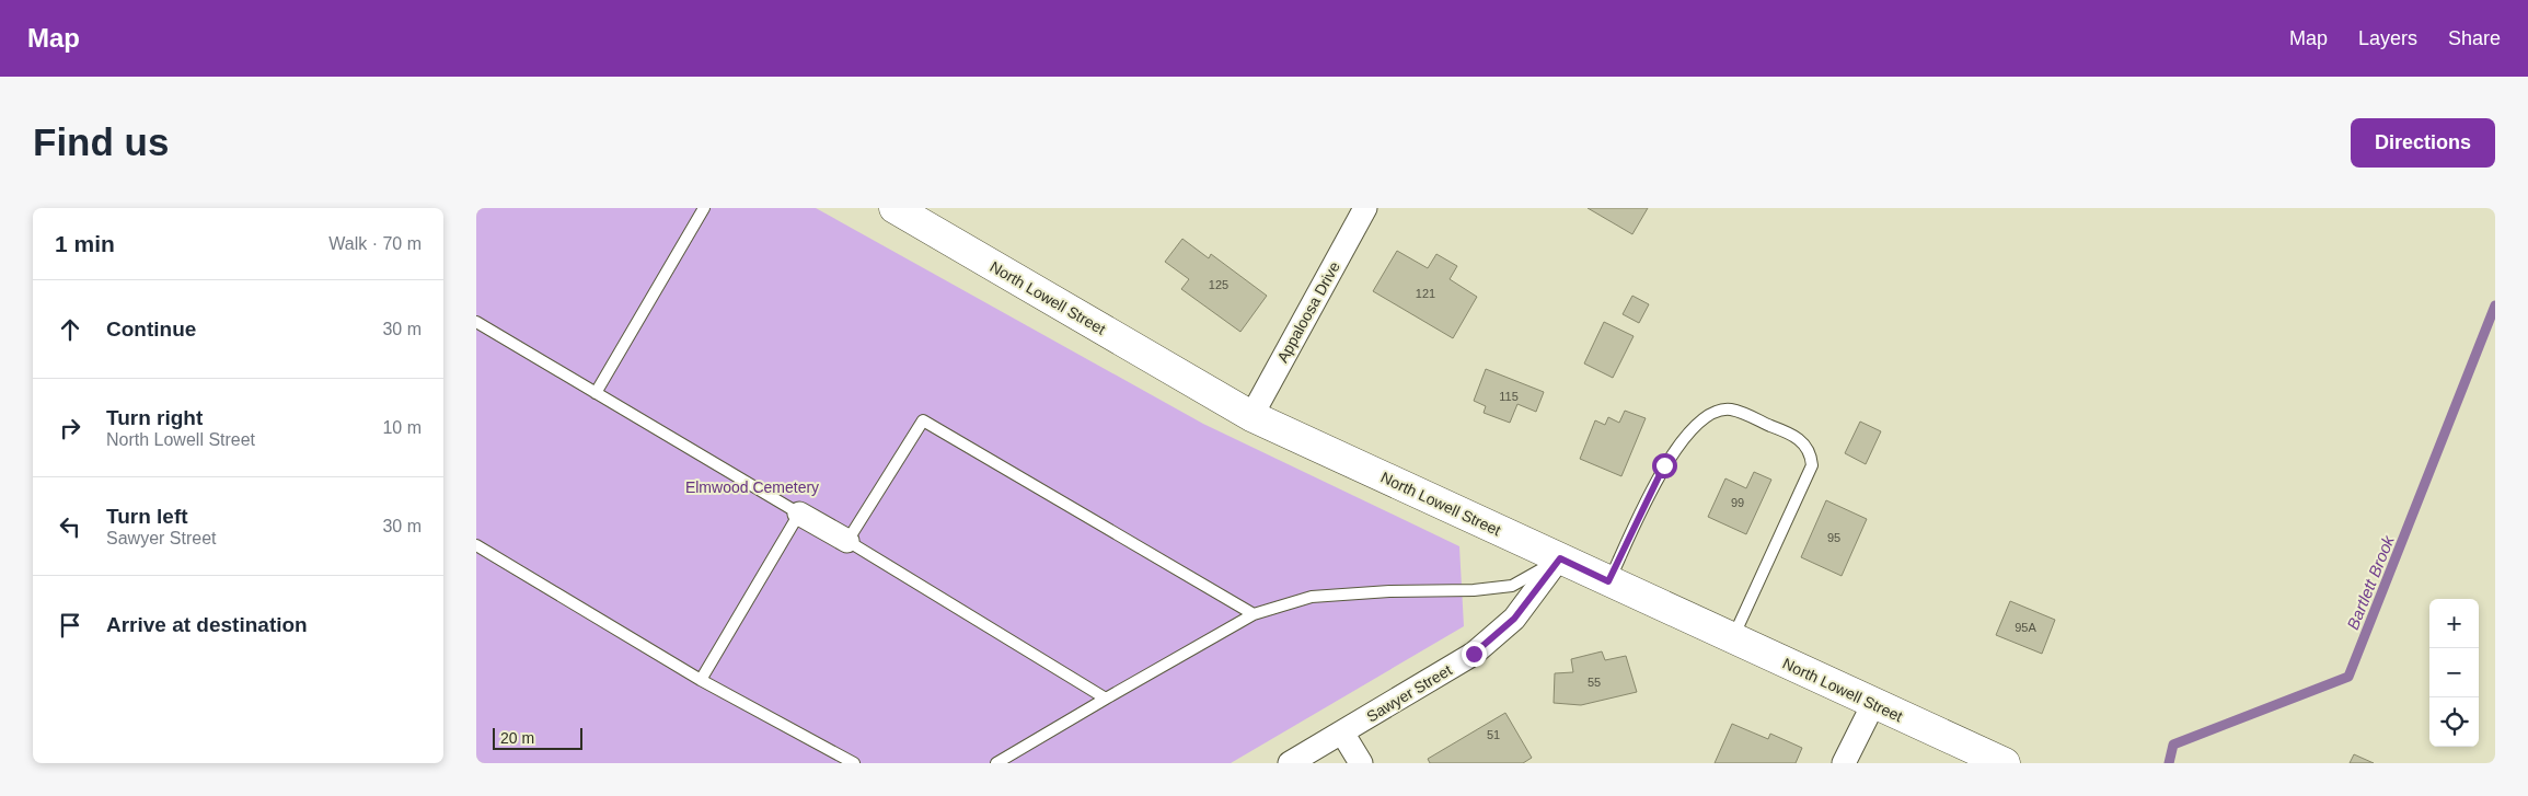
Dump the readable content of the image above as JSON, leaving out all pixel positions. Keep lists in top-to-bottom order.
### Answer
{
  "streets": {
    "main road": ["North Lowell Street"],
    "street": ["Appaloosa Drive", "Sawyer Street"]
  },
  "crossings": [
    ["North Lowell Street", "Appaloosa Drive"],
    ["North Lowell Street", "Sawyer Street"]
  ],
  "water": ["Bartlett Brook"],
  "parks": ["Elmwood Cemetery"],
  "house_numbers": [
    "125",
    "121",
    "115",
    "99",
    "95",
    "95A",
    "55",
    "51"
  ],
  "scale_bar": "20 m",
  "page": {
    "header": "Map",
    "nav": ["Map", "Layers", "Share"],
    "buttons": "Directions",
    "title": "Find us",
    "heading": ["1 min", "Walk · 70 m"],
    "list": [
      ["Continue", "30 m"],
      ["Turn right", "North Lowell Street", "10 m"],
      ["Turn left", "Sawyer Street", "30 m"],
      "Arrive at destination"
    ],
    "map_buttons": ["+", "−"],
    "scale": "20 m"
  }
}
